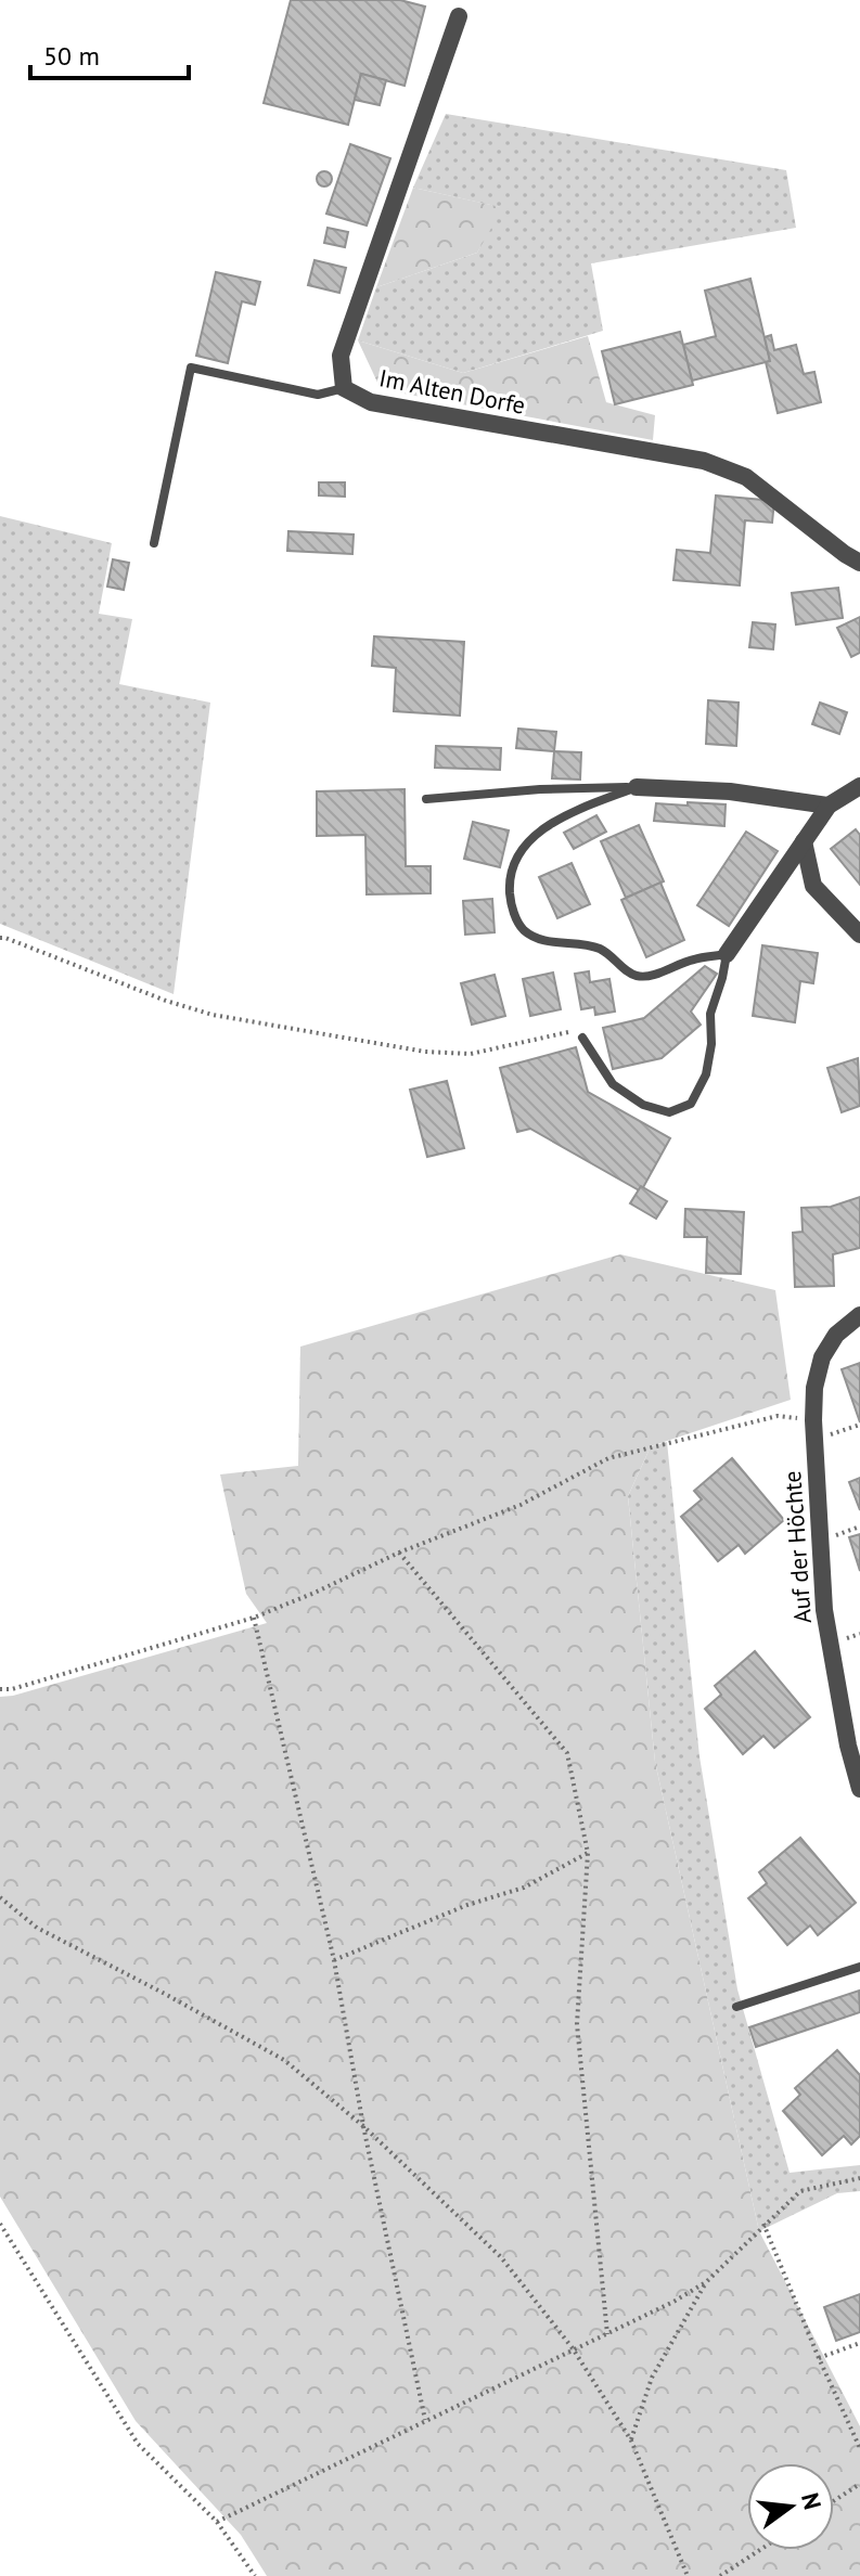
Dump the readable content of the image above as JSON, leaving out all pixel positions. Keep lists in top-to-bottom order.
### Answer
{
  "streets": {
    "street": ["Im Alten Dorfe", "Auf der Höchte"]
  },
  "scale_bar": "50 m",
  "north": "right"
}
